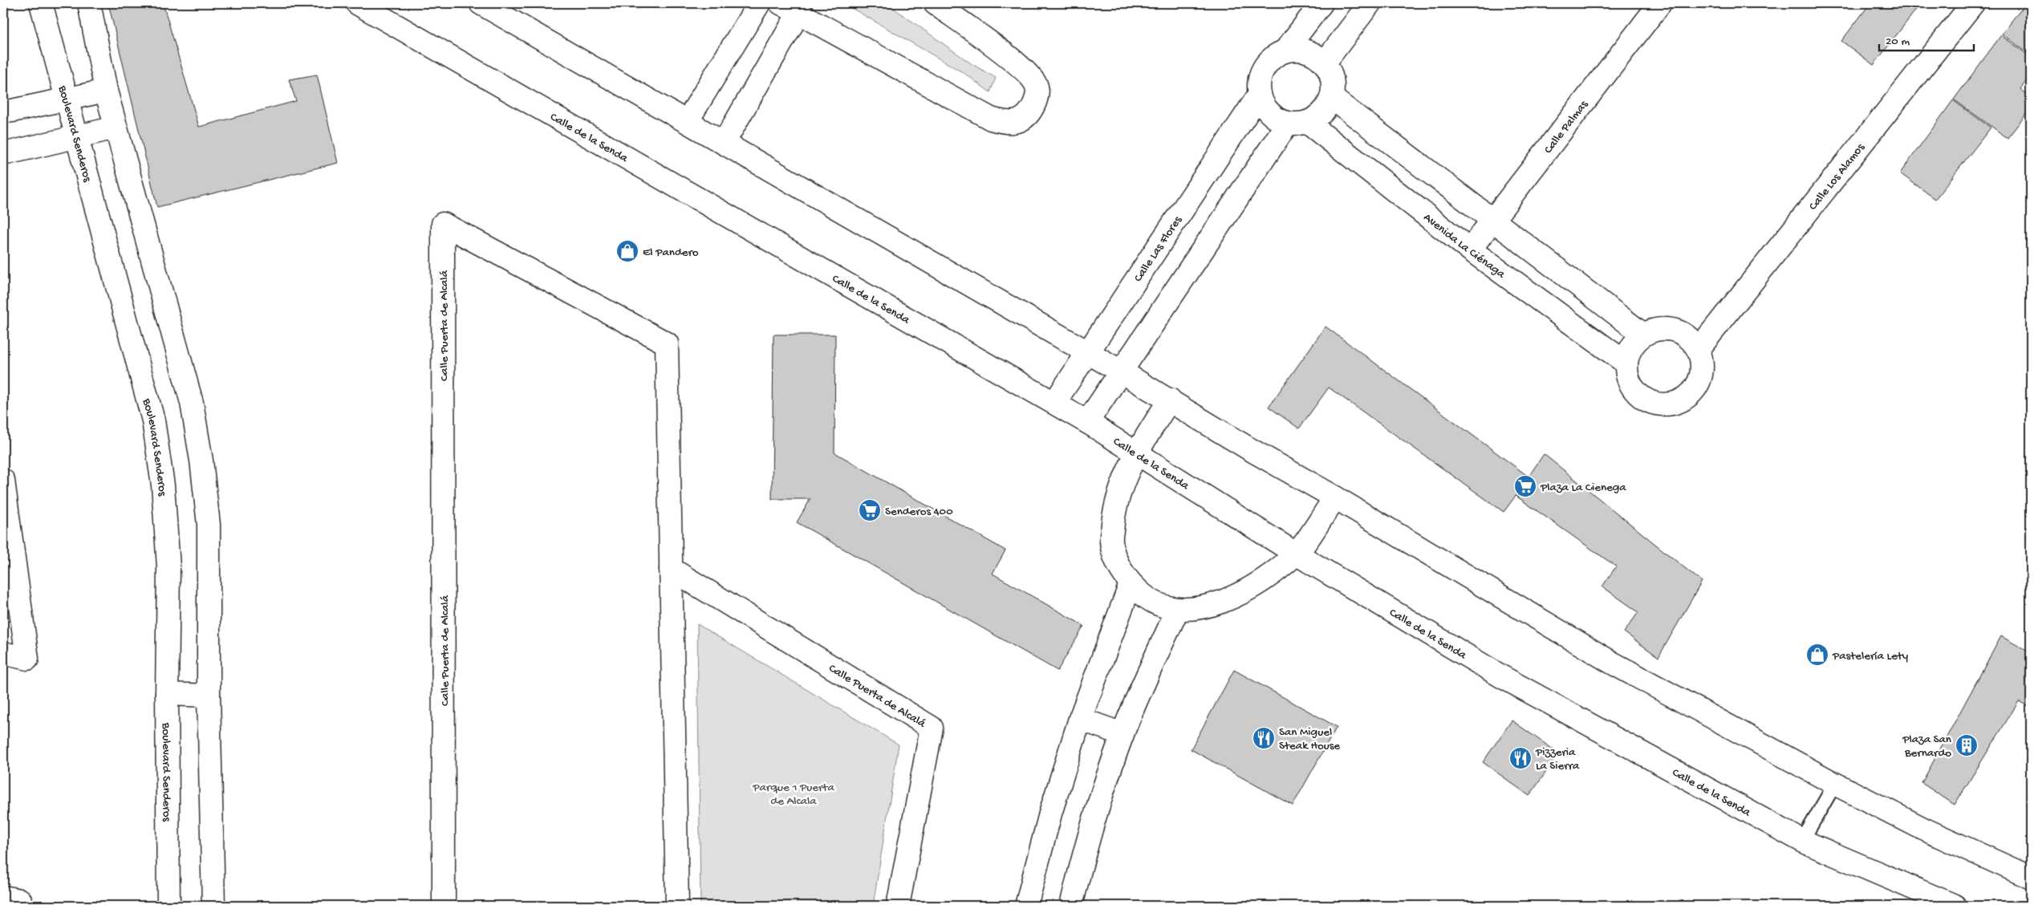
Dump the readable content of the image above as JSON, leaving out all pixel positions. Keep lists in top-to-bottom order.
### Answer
{
  "streets": {
    "street": [
      "Calle Palmas",
      "Boulevard Senderos",
      "Calle de la Senda",
      "Calle Los Alamos",
      "Avenida La Ciénaga",
      "Calle Las Flores",
      "Calle Puerta de Alcalá"
    ]
  },
  "crossings": [
    ["Calle Palmas", "Avenida La Ciénaga"],
    ["Calle de la Senda", "Calle Las Flores"],
    ["Calle Los Alamos", "Avenida La Ciénaga"],
    ["Avenida La Ciénaga", "Calle Las Flores"]
  ],
  "parks": ["Parque 1 Puerta de Alcala"],
  "places": {
    "shop": ["El Pandero", "Pastelería Lety"],
    "supermarket": ["Plaza La Cienega", "Senderos 400"],
    "restaurant": ["San Miguel Steak House", "Pizzeria La Sierra"],
    "building": ["Plaza San Bernardo"]
  },
  "scale_bar": "20 m"
}
